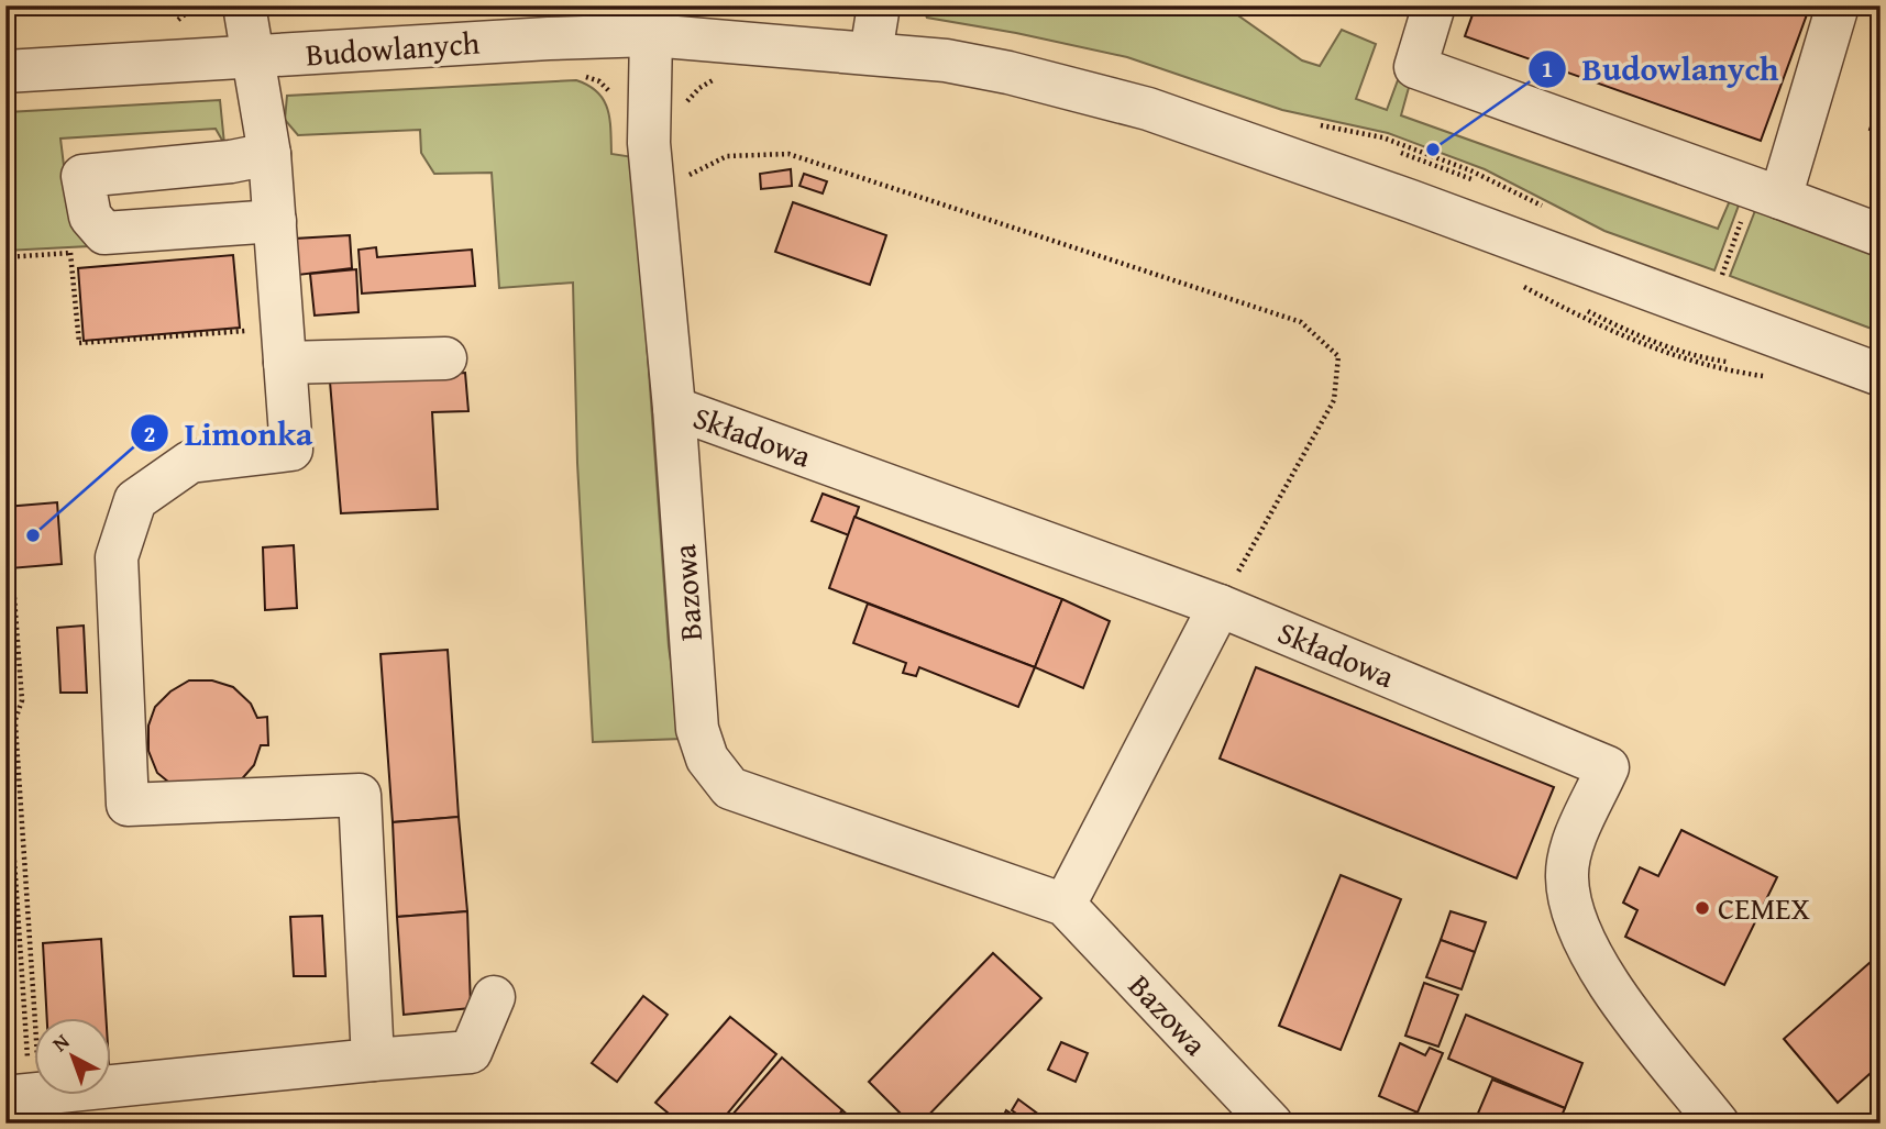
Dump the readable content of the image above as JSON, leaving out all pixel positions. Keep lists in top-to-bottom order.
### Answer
{
  "streets": {
    "street": ["Budowlanych", "Składowa", "Bazowa"]
  },
  "crossings": [
    ["Budowlanych", "Bazowa"],
    ["Składowa", "Bazowa"]
  ],
  "places": ["Budowlanych", "Limonka", "СEMEX"],
  "north": "top left"
}
